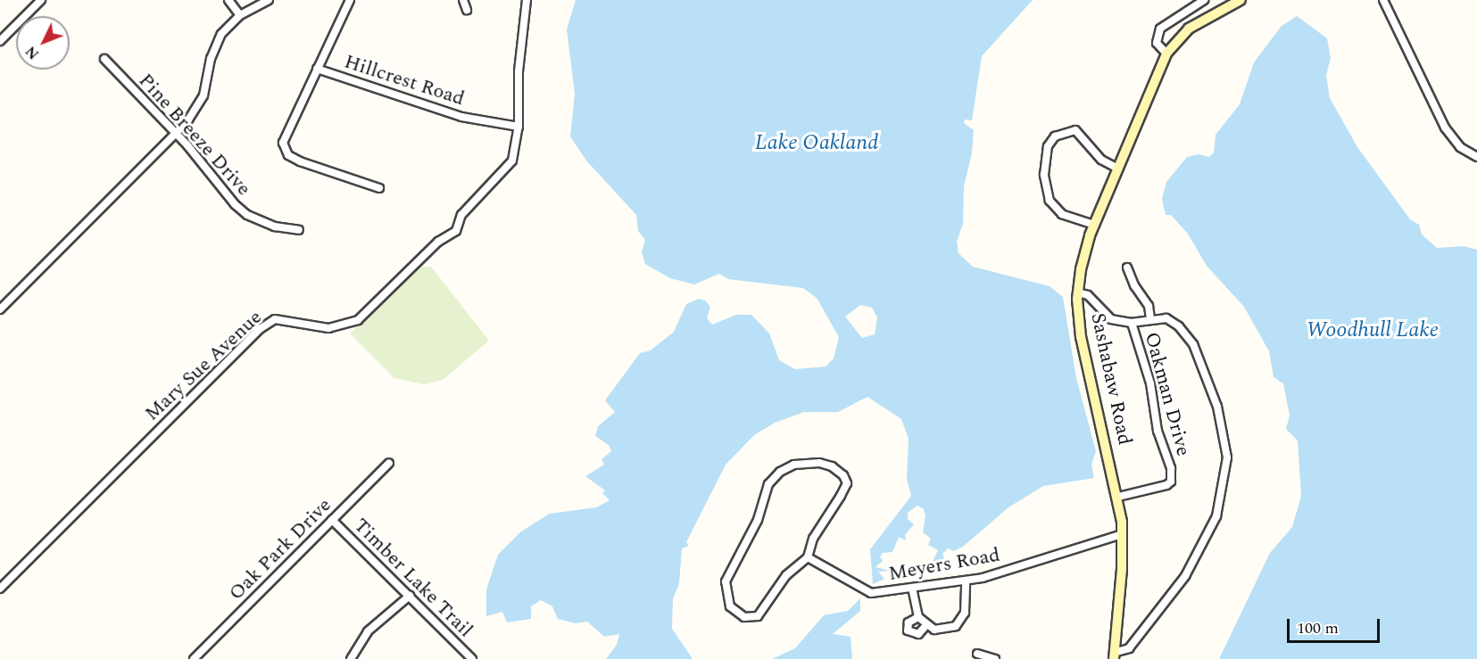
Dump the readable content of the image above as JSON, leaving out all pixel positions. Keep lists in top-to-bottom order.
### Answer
{
  "streets": {
    "street": [
      "Hillcrest Road",
      "Pine Breeze Drive",
      "Mary Sue Avenue",
      "Sashabaw Road",
      "Oakman Drive",
      "Oak Park Drive",
      "Meyers Road",
      "Timber Lake Trail"
    ]
  },
  "crossings": [
    ["Hillcrest Road", "Mary Sue Avenue"],
    ["Sashabaw Road", "Oakman Drive"],
    ["Sashabaw Road", "Meyers Road"],
    ["Oak Park Drive", "Timber Lake Trail"]
  ],
  "water": ["Lake Oakland", "Woodhull Lake"],
  "scale_bar": "100 m",
  "north": "bottom left"
}
